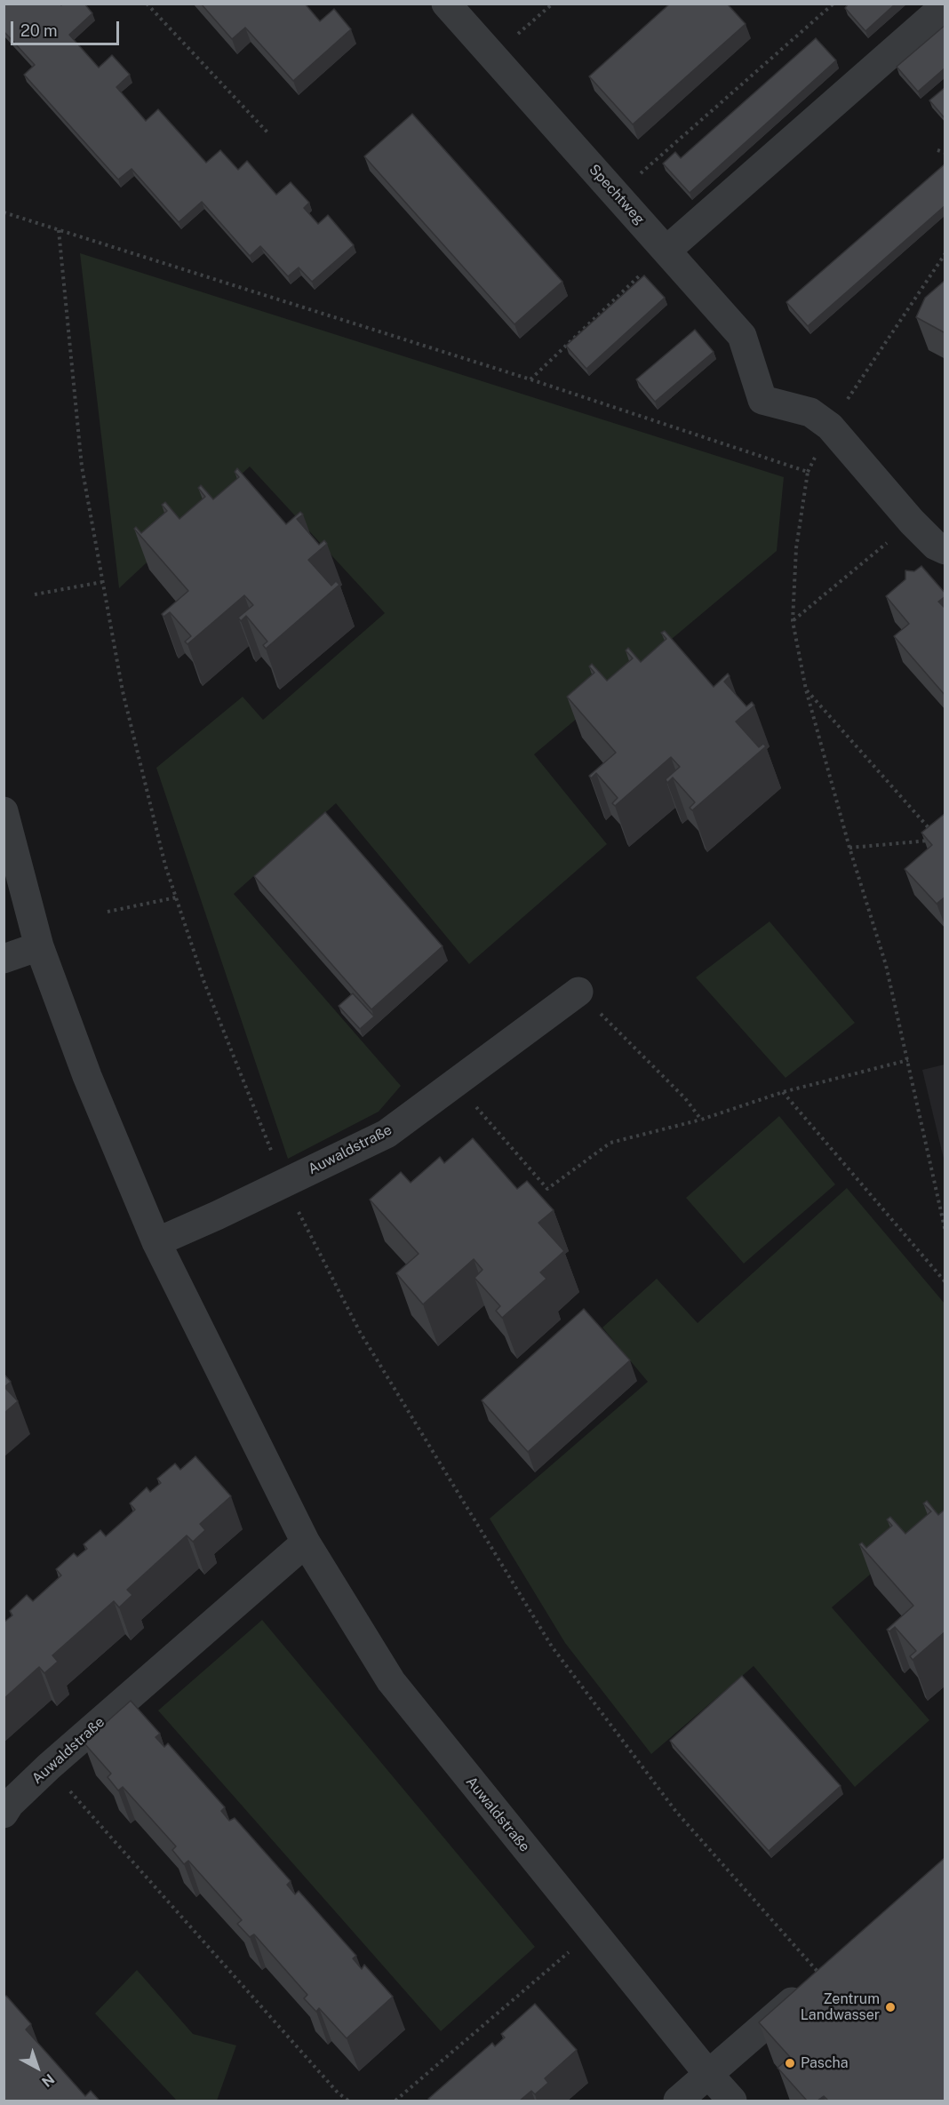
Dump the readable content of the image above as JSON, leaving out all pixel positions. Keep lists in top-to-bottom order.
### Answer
{
  "streets": {
    "street": ["Spechtweg", "Auwaldstraße"]
  },
  "places": ["Zentrum Landwasser", "Pascha"],
  "scale_bar": "20 m",
  "north": "bottom right"
}
